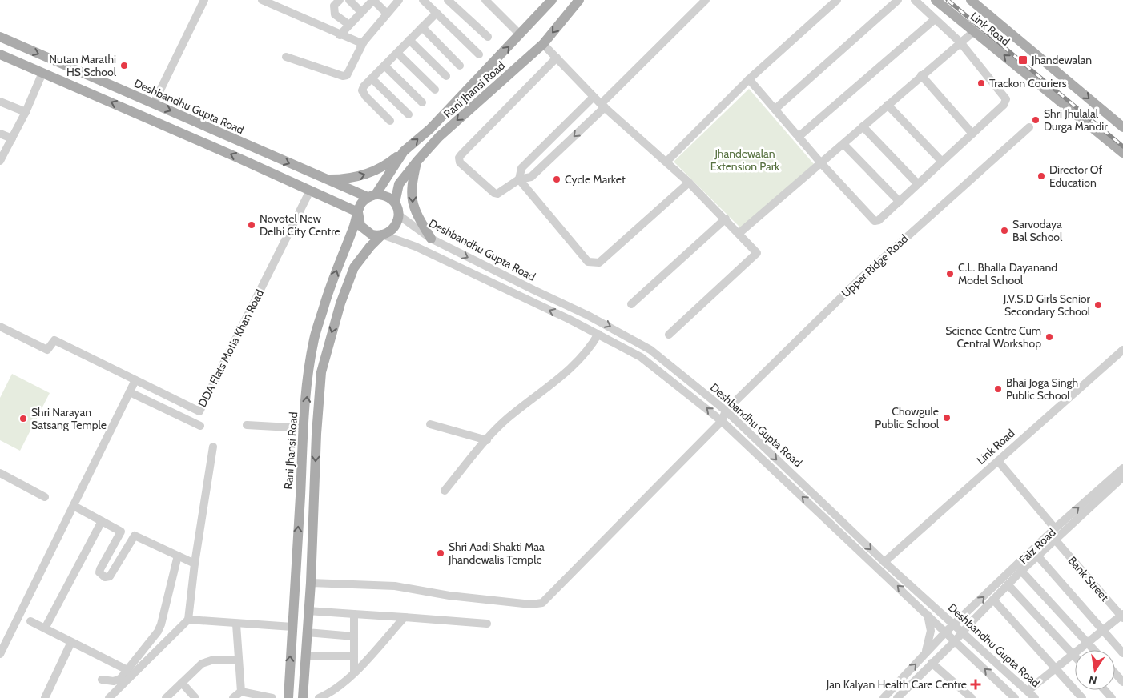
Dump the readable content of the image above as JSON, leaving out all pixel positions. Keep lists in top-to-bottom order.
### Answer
{
  "streets": {
    "main road": ["Link Road", "Rani Jhansi Road", "Deshbandhu Gupta Road"],
    "street": [
      "Upper Ridge Road",
      "DDA Flats Motia Khan Road",
      "Faiz Road",
      "Bank Street"
    ]
  },
  "crossings": [
    ["Link Road", "Deshbandhu Gupta Road"],
    ["Rani Jhansi Road", "Deshbandhu Gupta Road"],
    ["Deshbandhu Gupta Road", "Upper Ridge Road"],
    ["Deshbandhu Gupta Road", "Faiz Road"]
  ],
  "parks": ["Jhandewalan Extension Park"],
  "places": {
    "transit": ["Jhandewalan"],
    "other": [
      "Nutan Marathi HS School",
      "Trackon Couriers",
      "Shri Jhulalal Durga Mandir",
      "Director Of Education",
      "Cycle Market",
      "Novotel New Delhi City Centre",
      "Sarvodaya Bal School",
      "C.L. Bhalla Dayanand Model School",
      "J.V.S.D Girls Senior Secondary School",
      "Science Centre Cum Central Workshop",
      "Bhai Joga Singh Public School",
      "Chowgule Public School",
      "Shri Narayan Satsang Temple",
      "Shri Aadi Shakti Maa Jhandewalis Temple"
    ],
    "health": ["Jan Kalyan Health Care Centre"]
  },
  "north": "bottom"
}
